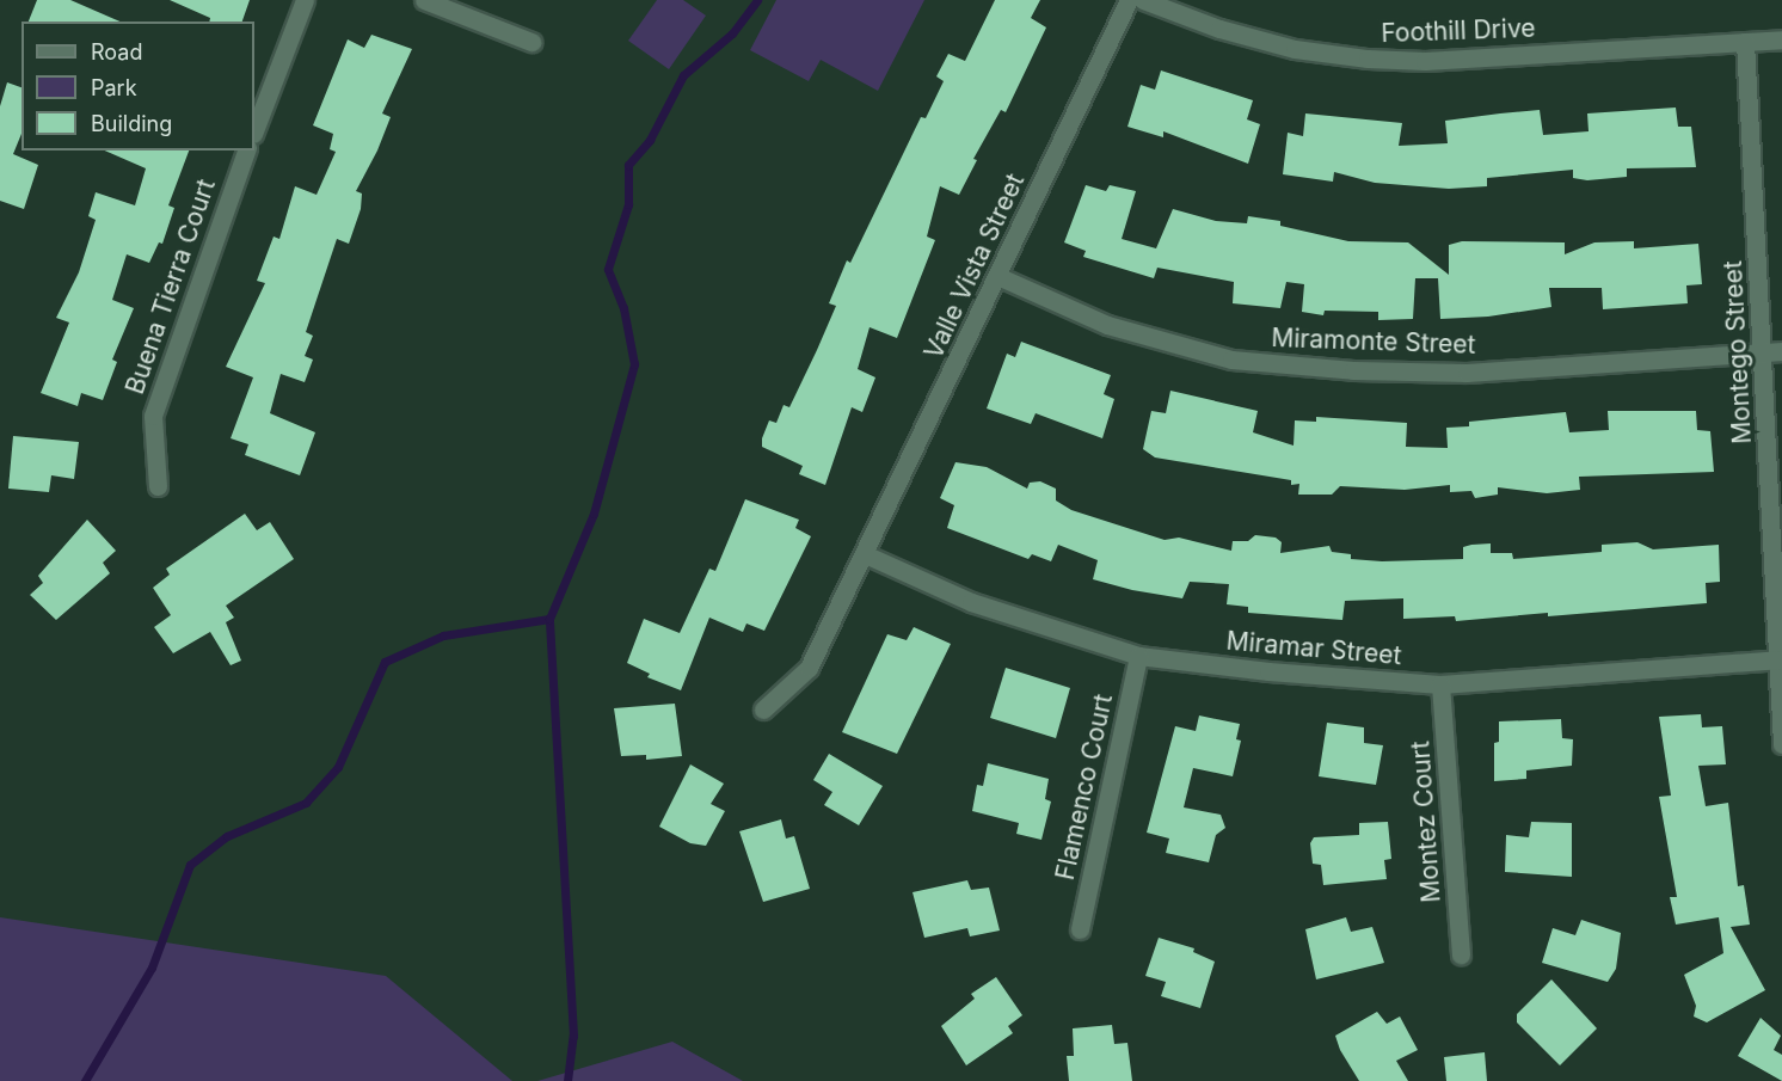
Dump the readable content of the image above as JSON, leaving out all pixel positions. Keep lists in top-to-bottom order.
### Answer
{
  "streets": {
    "street": [
      "Foothill Drive",
      "Valle Vista Street",
      "Buena Tierra Court",
      "Miramonte Street",
      "Montego Street",
      "Miramar Street",
      "Flamenco Court",
      "Montez Court"
    ]
  },
  "crossings": [
    ["Foothill Drive", "Montego Street"],
    ["Valle Vista Street", "Miramonte Street"],
    ["Valle Vista Street", "Miramar Street"],
    ["Miramonte Street", "Montego Street"],
    ["Montego Street", "Miramar Street"],
    ["Miramar Street", "Flamenco Court"],
    ["Miramar Street", "Montez Court"]
  ],
  "legend": ["Road", "Park", "Building"]
}
